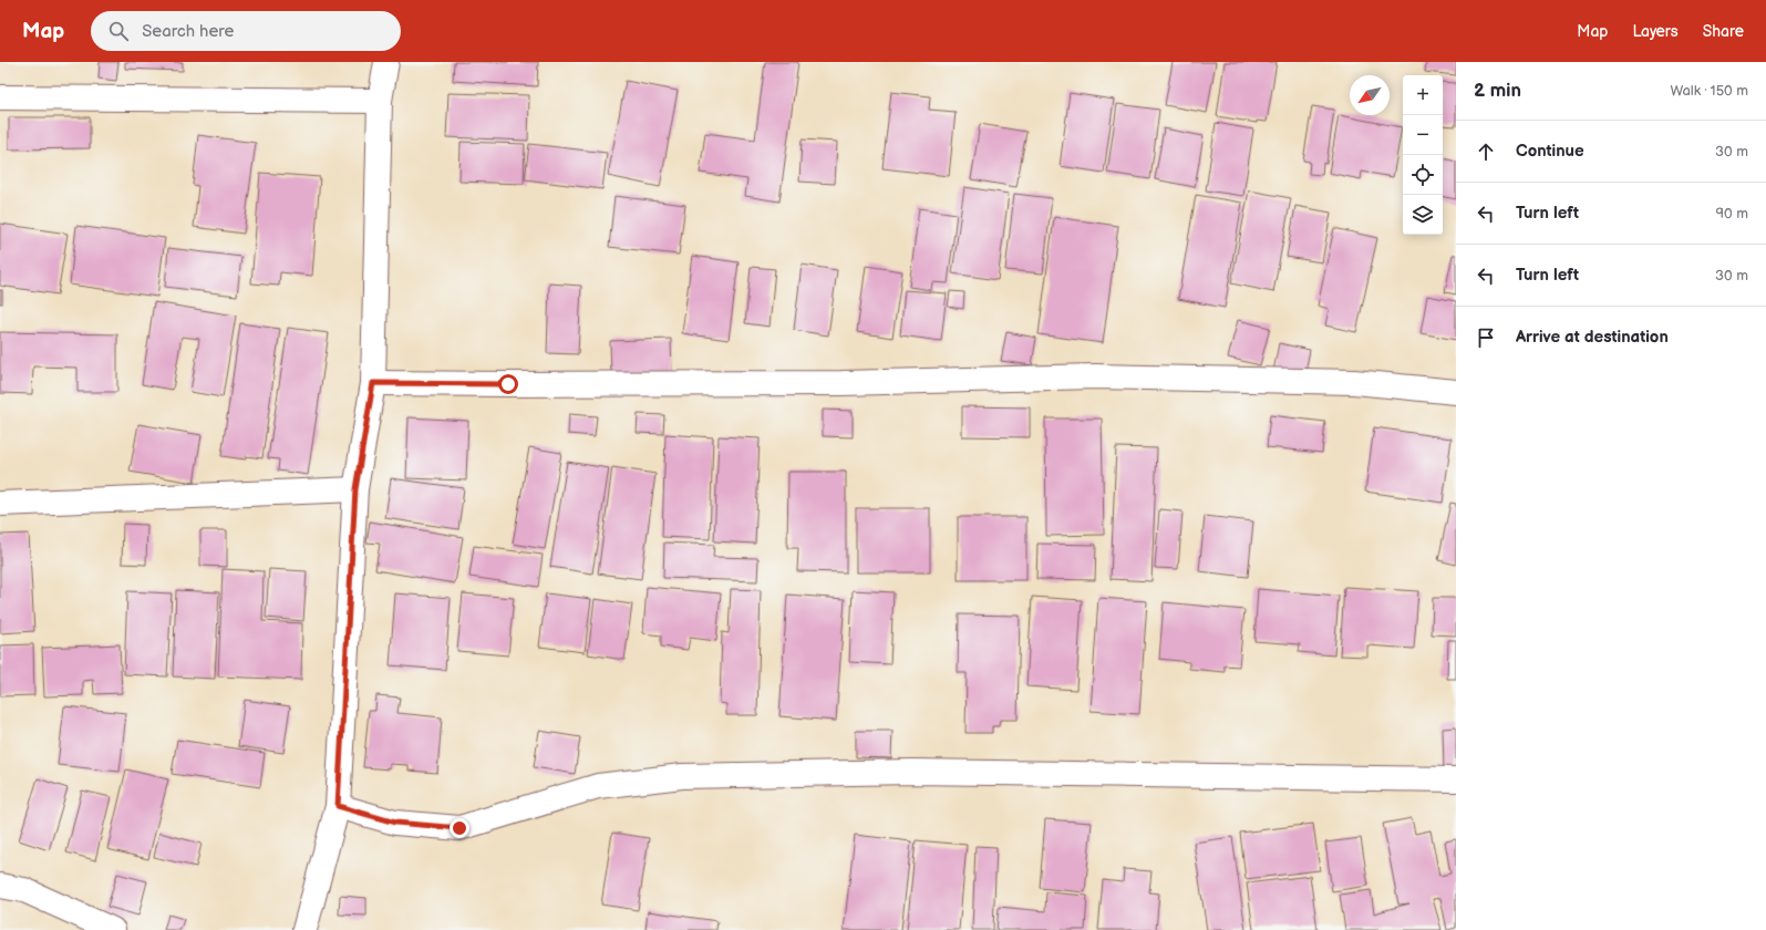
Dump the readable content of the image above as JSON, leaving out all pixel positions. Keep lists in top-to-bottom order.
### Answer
{
  "north": "bottom left",
  "page": {
    "header": "Map",
    "search": "Search here",
    "nav": ["Map", "Layers", "Share"],
    "heading": ["2 min", "Walk · 150 m"],
    "map_buttons": ["+", "−"],
    "list": [
      ["Continue", "30 m"],
      ["Turn left", "90 m"],
      ["Turn left", "30 m"],
      "Arrive at destination"
    ]
  }
}
